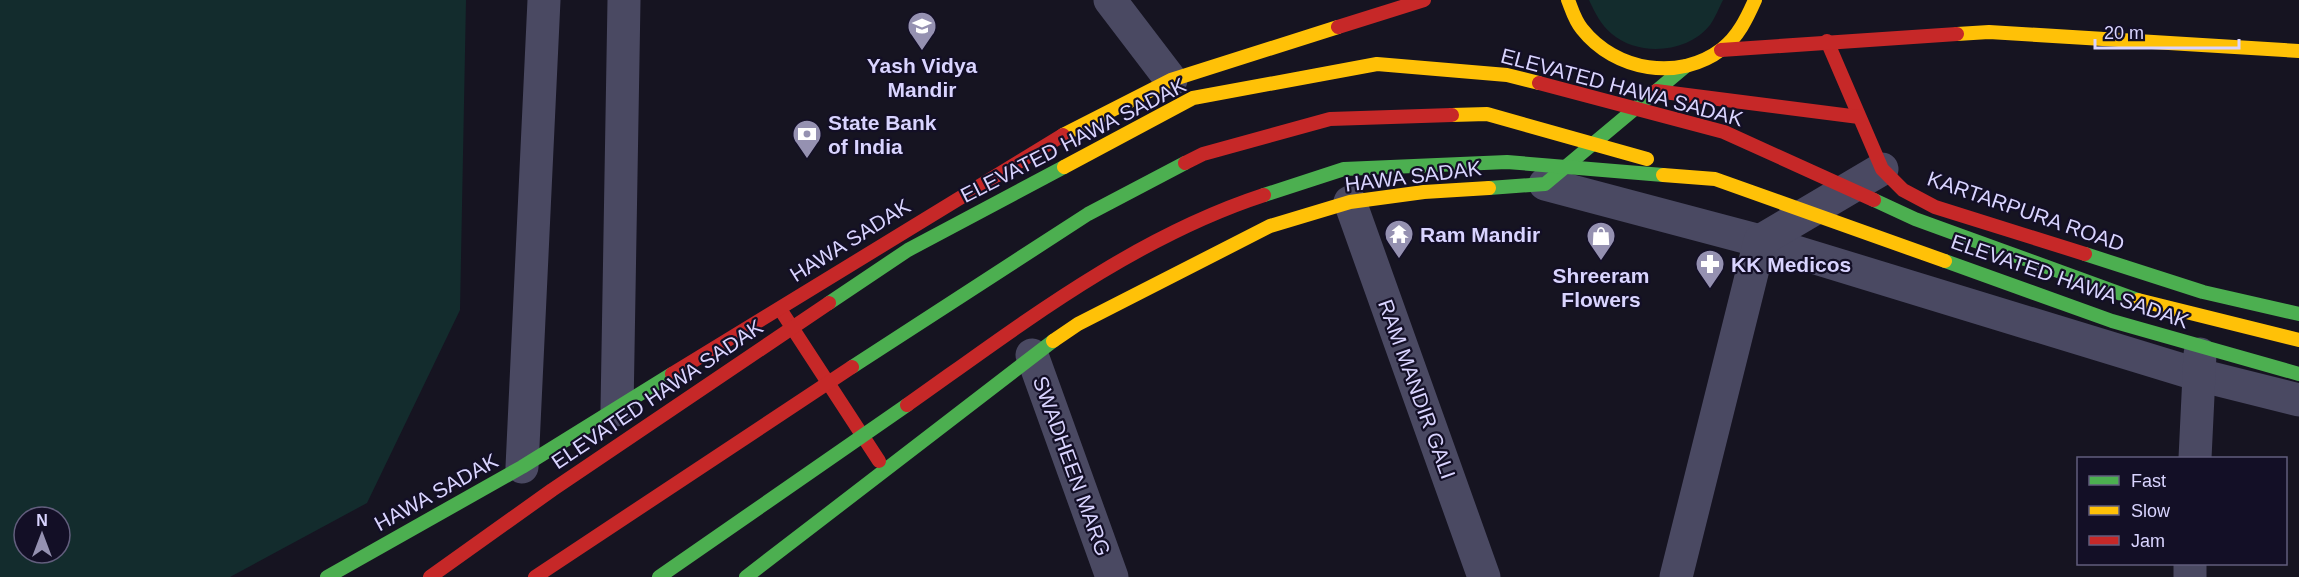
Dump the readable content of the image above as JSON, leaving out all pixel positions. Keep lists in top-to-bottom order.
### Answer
{
  "streets": {
    "main road": ["ELEVATED HAWA SADAK", "HAWA SADAK", "KARTARPURA ROAD"],
    "street": ["RAM MANDIR GALI", "SWADHEEN MARG"]
  },
  "crossings": [
    ["HAWA SADAK", "RAM MANDIR GALI"],
    ["HAWA SADAK", "SWADHEEN MARG"]
  ],
  "places": {
    "school or university": ["Yash Vidya Mandir"],
    "bank": ["State Bank of India"],
    "temple": ["Ram Mandir"],
    "shop": ["Shreeram Flowers"],
    "pharmacy": ["KK Medicos"]
  },
  "legend": ["Fast", "Slow", "Jam"],
  "scale_bar": "20 m",
  "north": "top"
}
